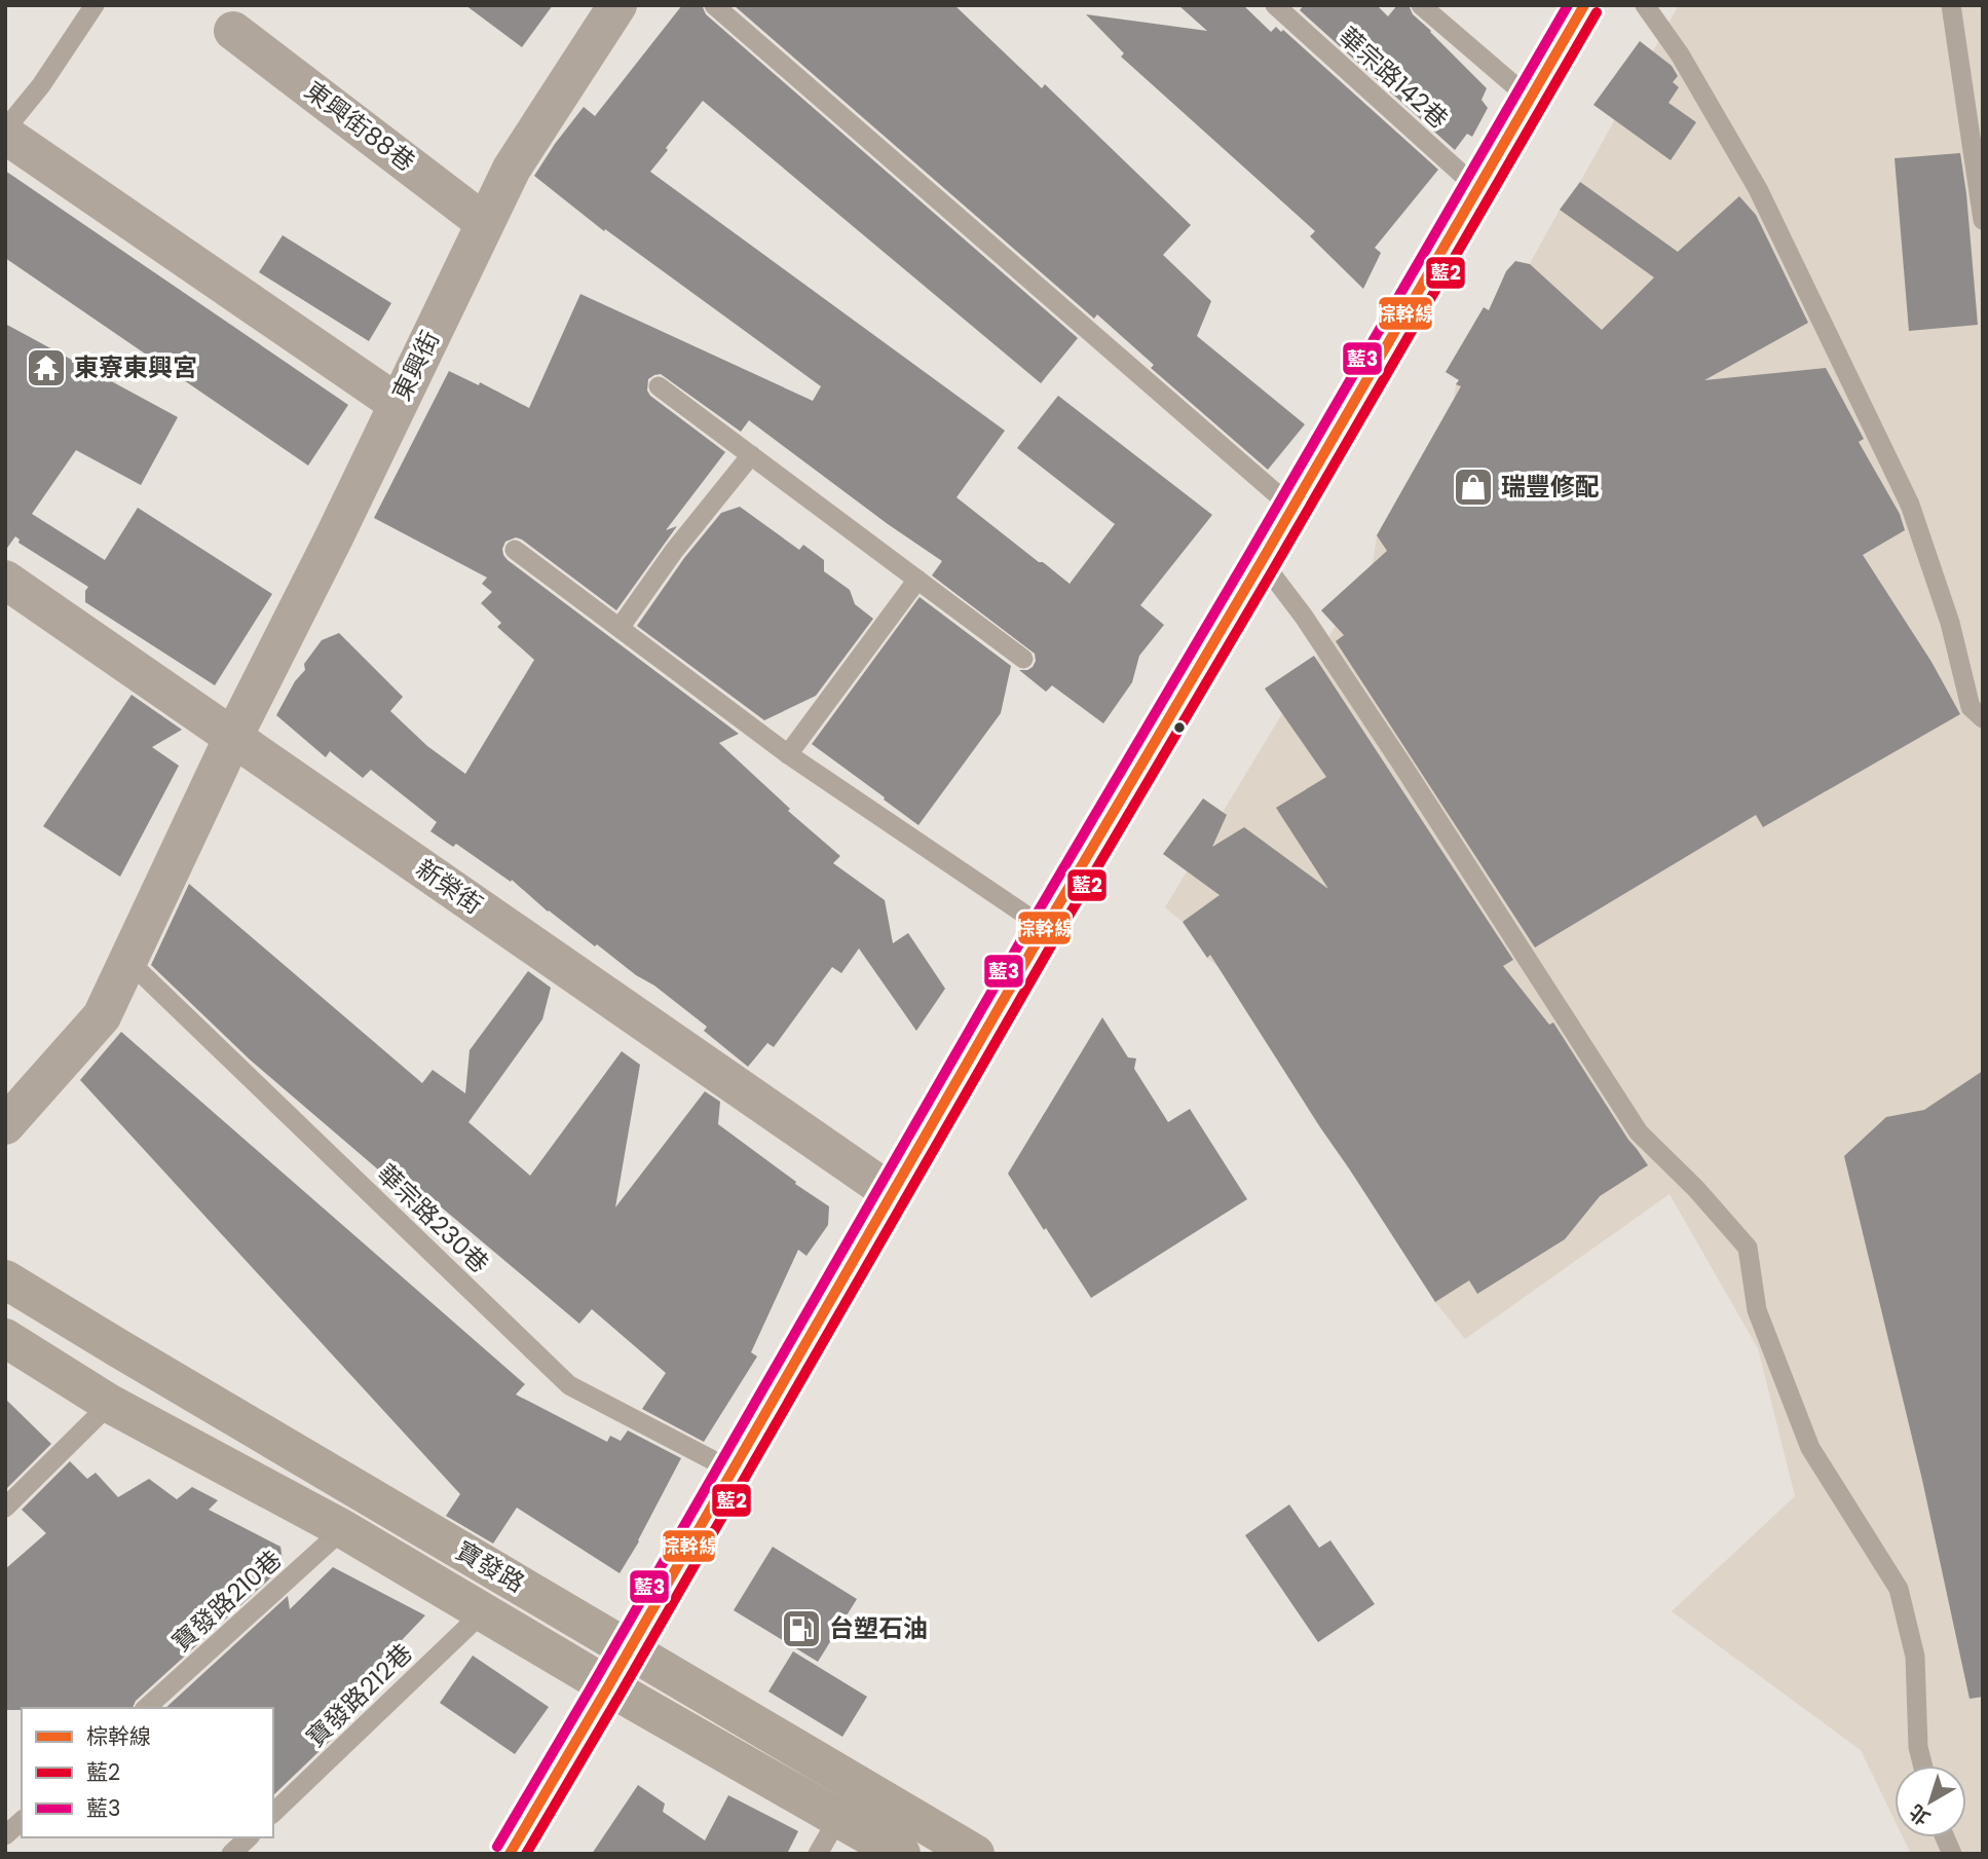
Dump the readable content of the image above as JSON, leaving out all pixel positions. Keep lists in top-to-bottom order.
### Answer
{
  "streets": {
    "main road": ["寶發路"],
    "street": ["東興街88巷", "東興街", "新榮街"],
    "lane": [
      "華宗路142巷",
      "華宗路230巷",
      "寶發路210巷",
      "寶發路212巷"
    ]
  },
  "crossings": [
    ["東興街88巷", "東興街"],
    ["東興街", "新榮街"],
    ["東興街", "華宗路230巷"],
    ["寶發路", "寶發路210巷"],
    ["寶發路", "寶發路212巷"]
  ],
  "places": {
    "temple": ["東寮東興宮"],
    "shop": ["瑞豐修配"],
    "fuel station": ["台塑石油"]
  },
  "lines": ["transit line 棕幹線", "transit line 藍3", "transit line 藍2"],
  "legend": ["棕幹線", "藍2", "藍3"],
  "north": "bottom left"
}
